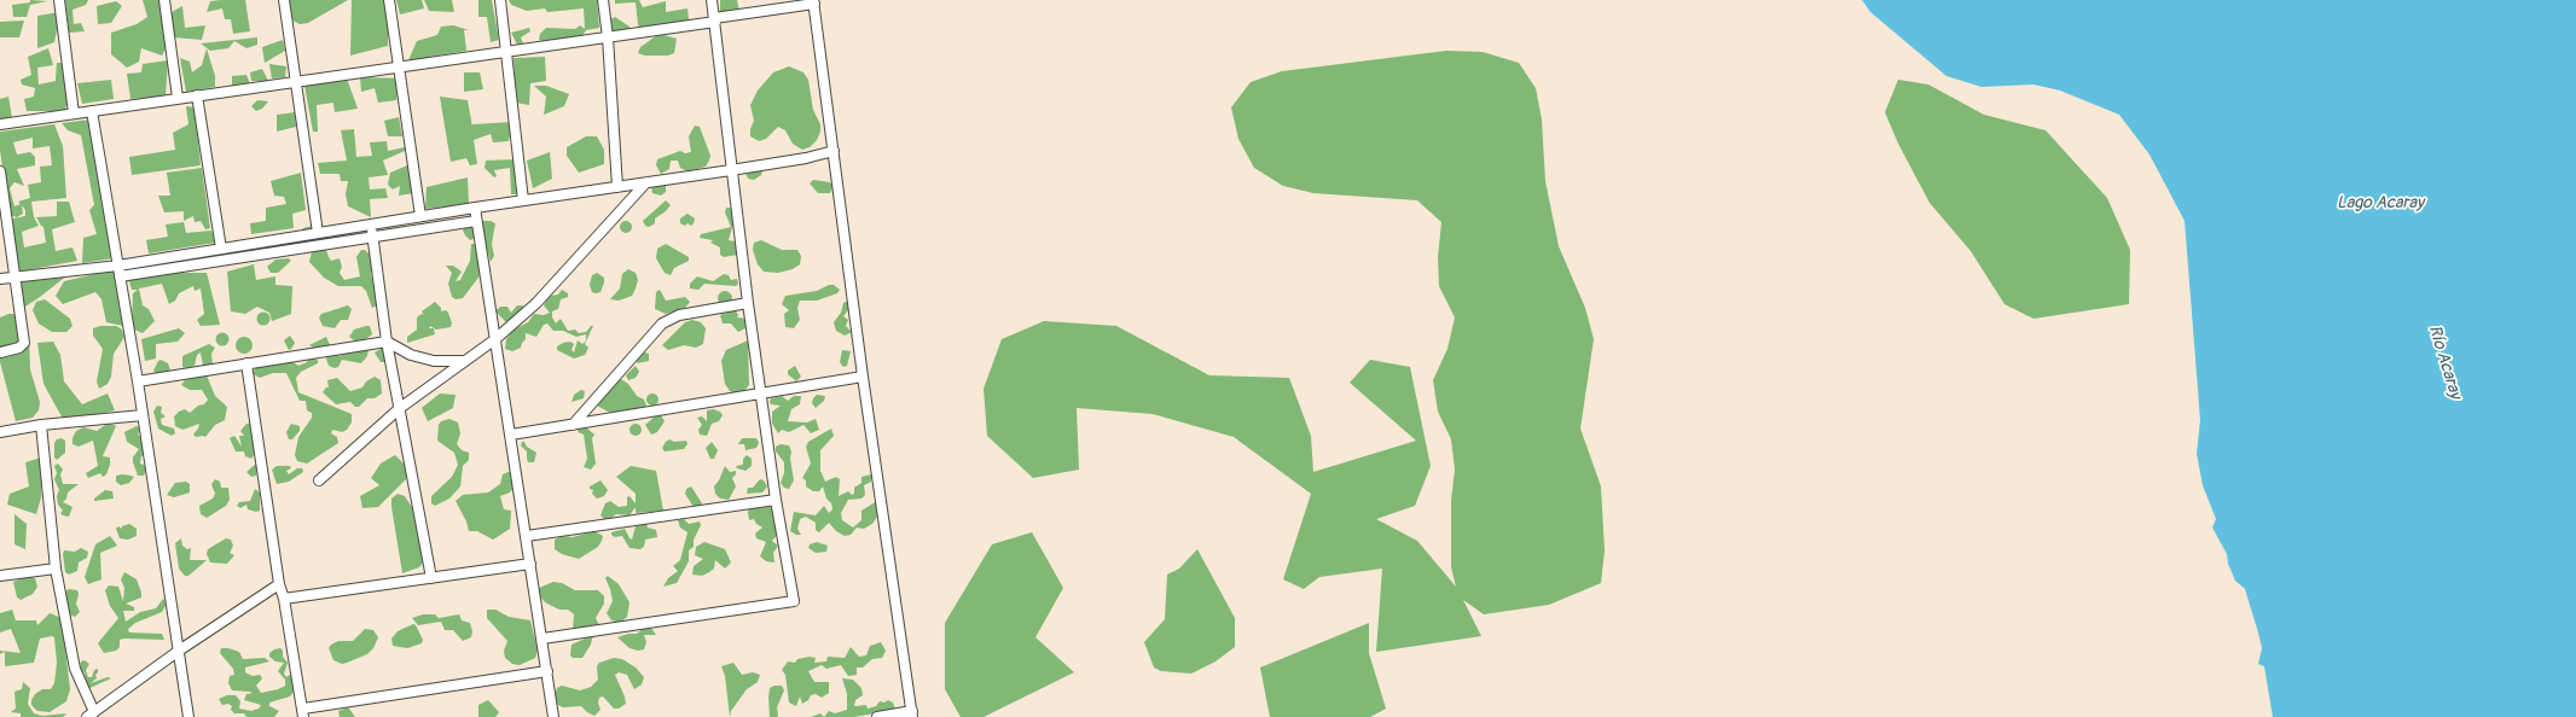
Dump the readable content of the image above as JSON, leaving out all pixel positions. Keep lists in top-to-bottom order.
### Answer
{
  "water": ["Lago Acaray", "Río Acaray"]
}
